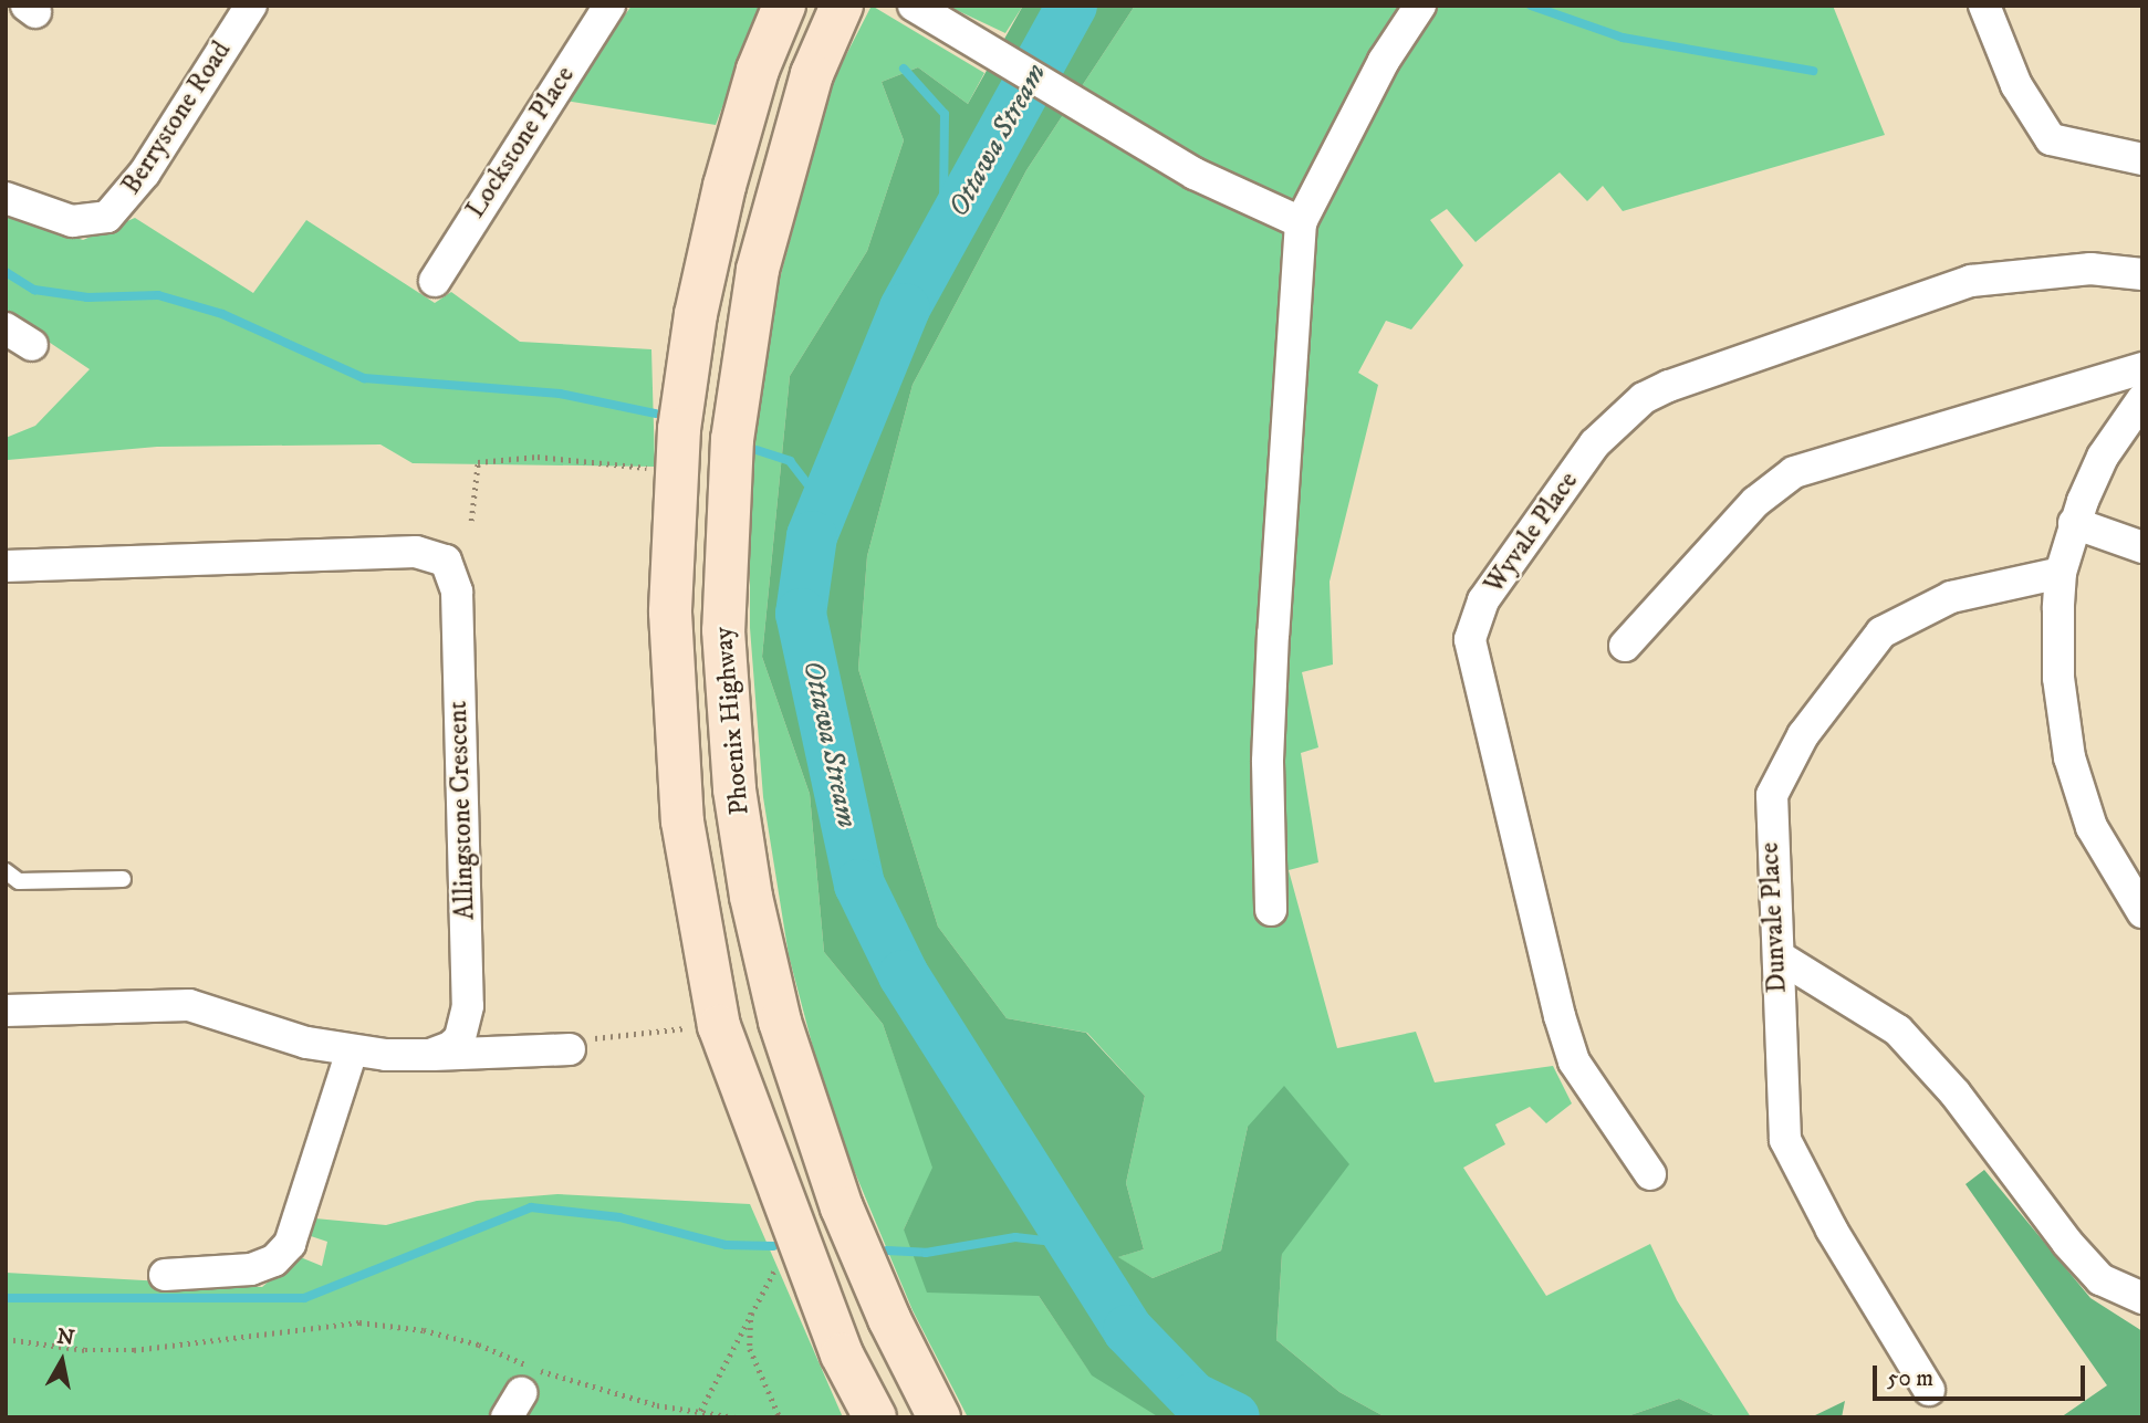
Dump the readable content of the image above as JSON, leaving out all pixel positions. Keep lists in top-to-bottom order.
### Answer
{
  "streets": {
    "main road": ["Phoenix Highway"],
    "street": [
      "Berrystone Road",
      "Lockstone Place",
      "Wyvale Place",
      "Allingstone Crescent",
      "Dunvale Place"
    ]
  },
  "water": ["Ottawa Stream"],
  "scale_bar": "50 m",
  "north": "top"
}
